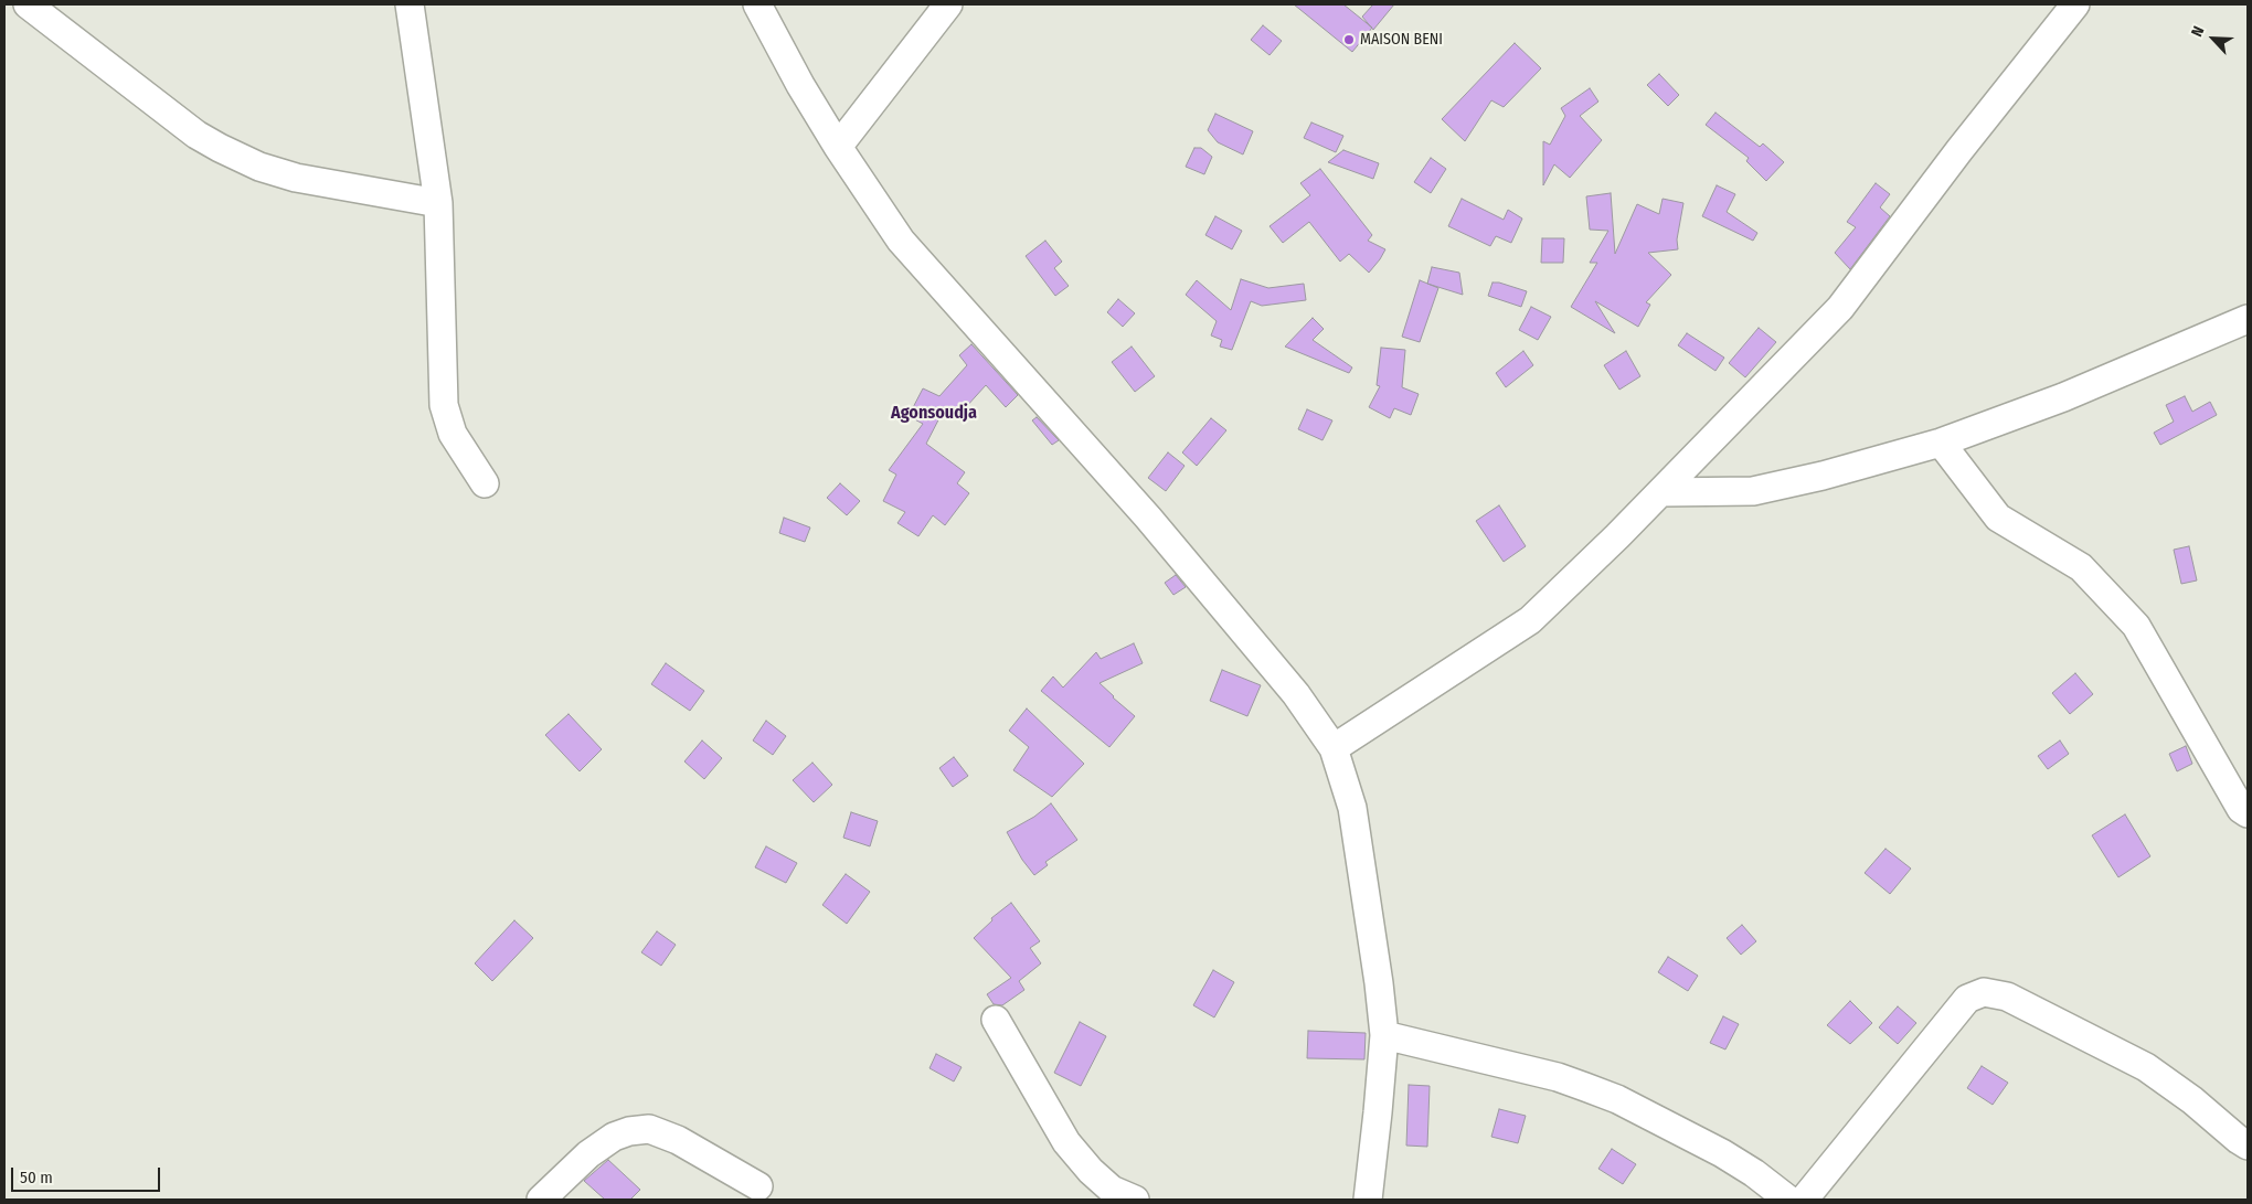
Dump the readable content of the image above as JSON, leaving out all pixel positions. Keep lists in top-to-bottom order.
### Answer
{
  "districts": ["Agonsoudja"],
  "places": ["MAISON BENI"],
  "scale_bar": "50 m",
  "north": "top left"
}
